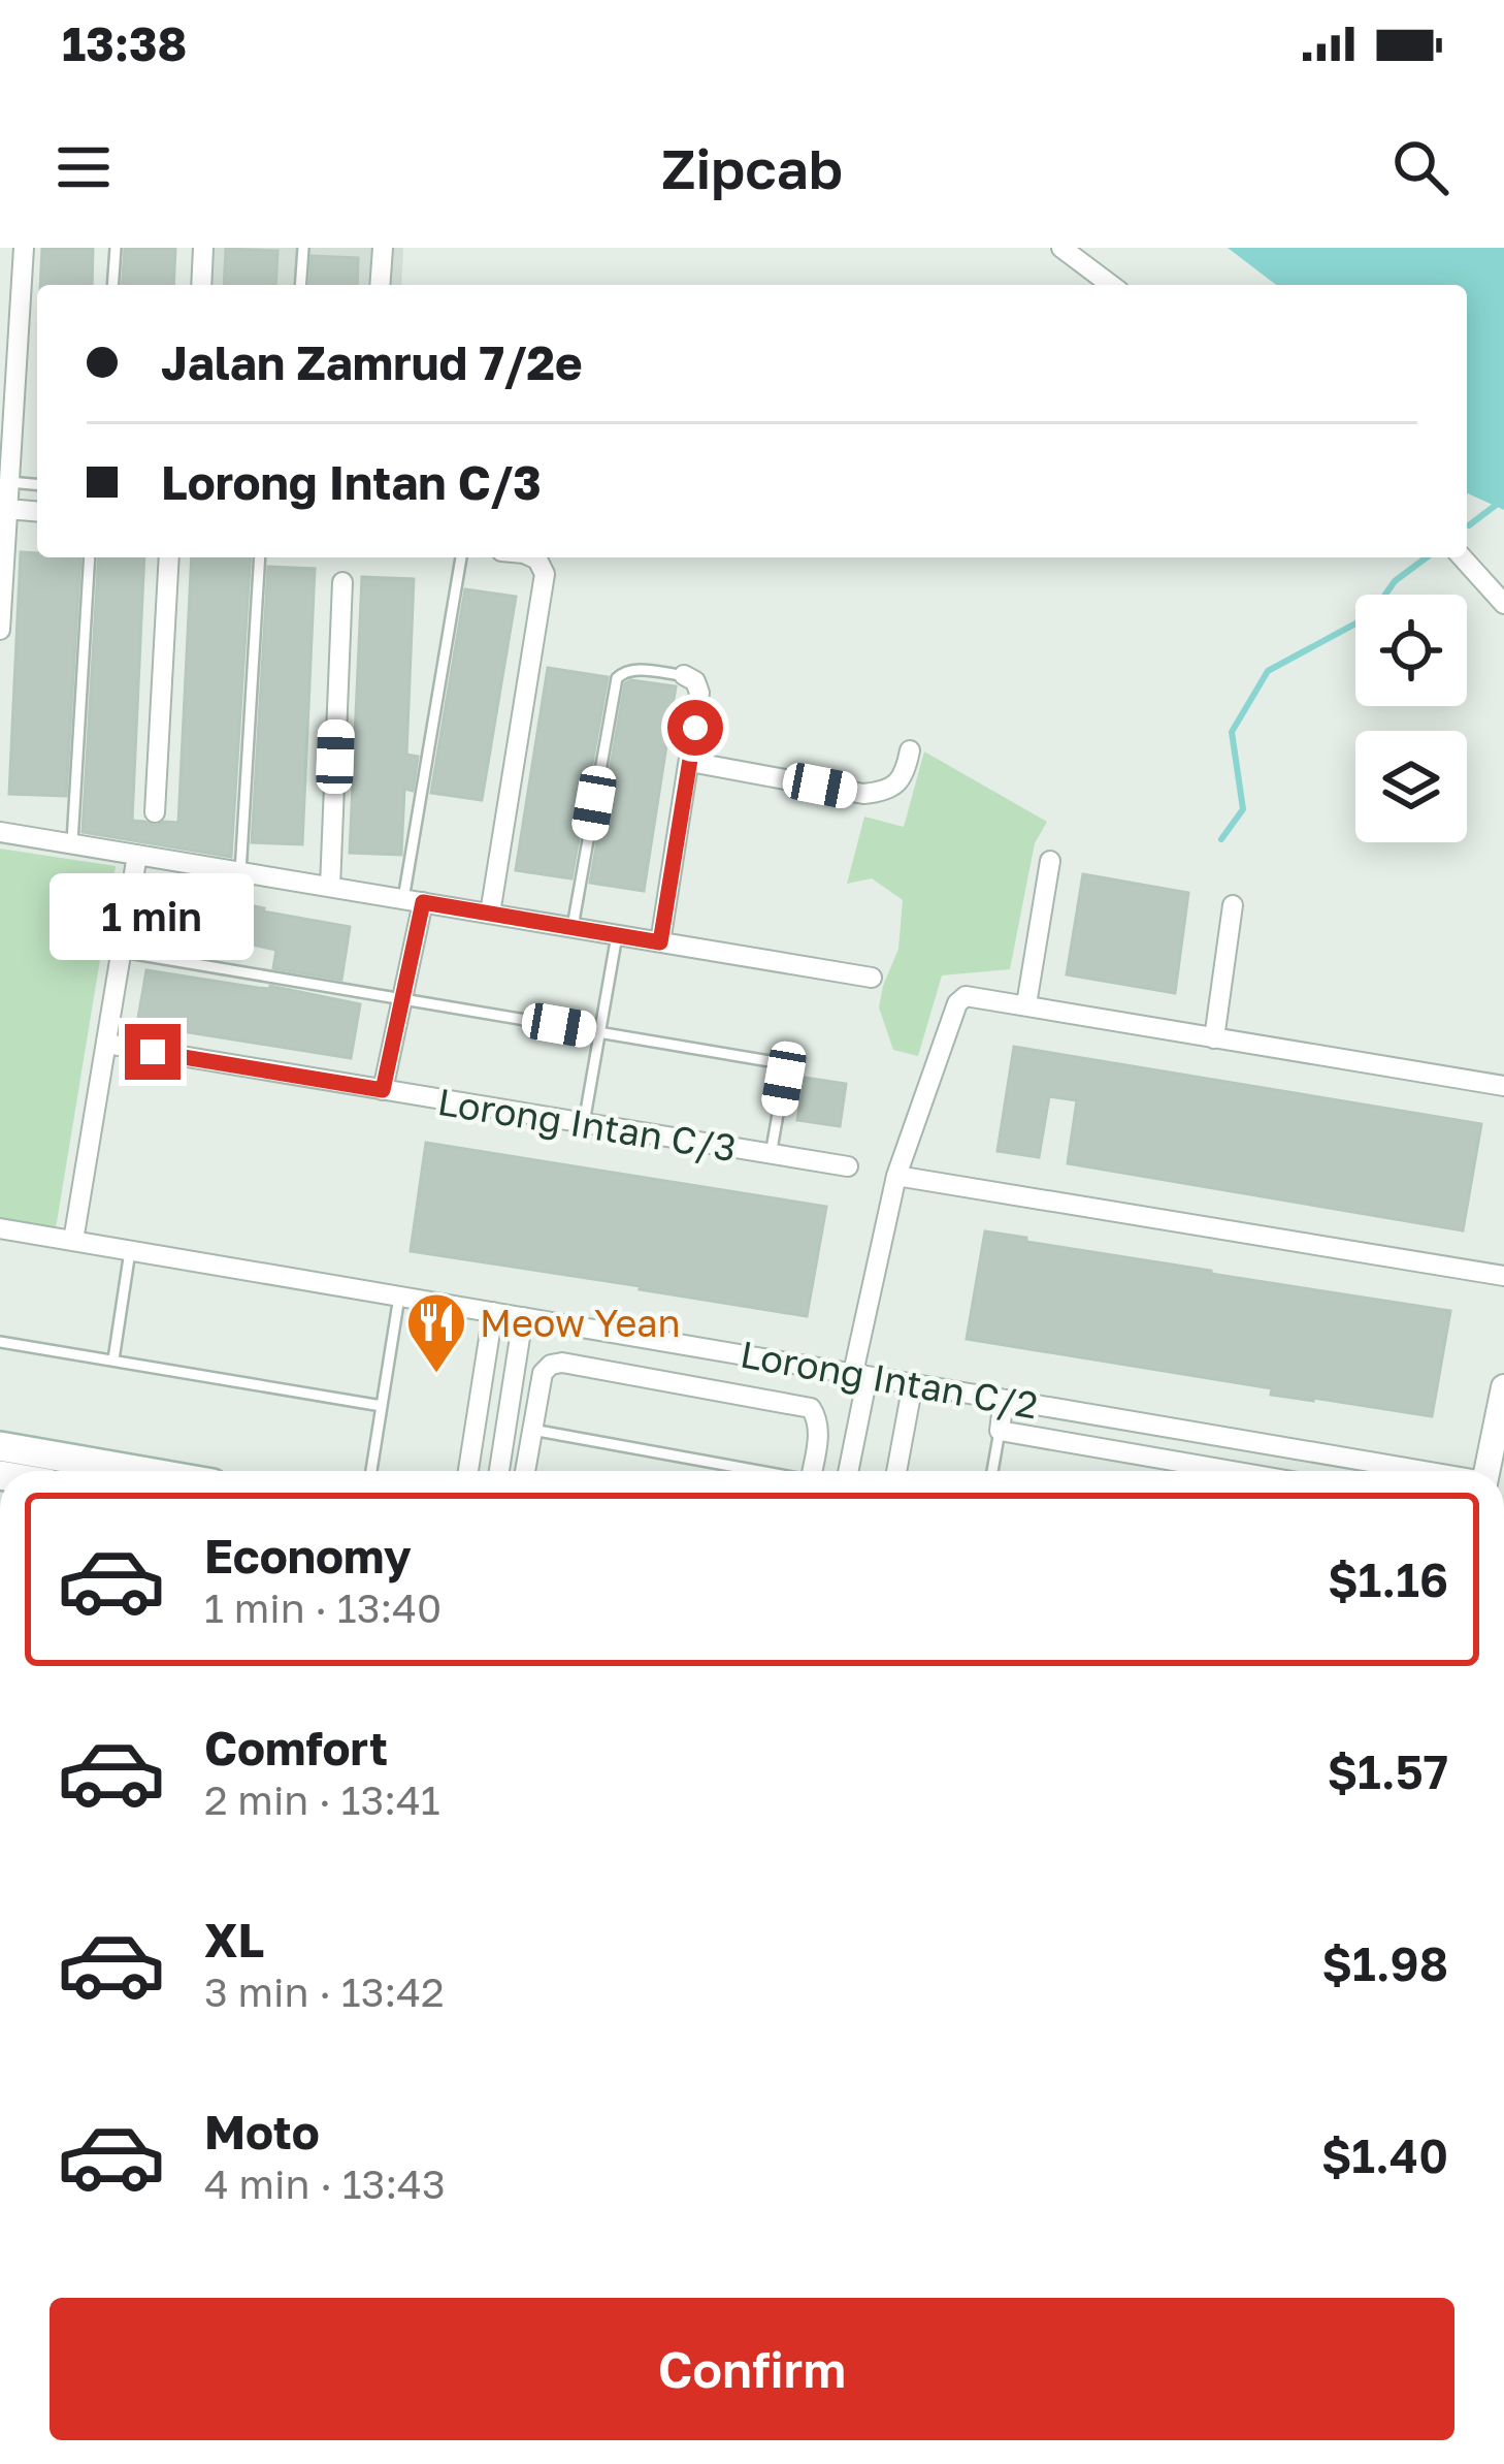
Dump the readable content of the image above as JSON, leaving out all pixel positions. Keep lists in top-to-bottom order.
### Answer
{
  "streets": {
    "street": ["Lorong Intan C/3", "Lorong Intan C/2"]
  },
  "places": {
    "restaurant": ["Meow Yean"]
  },
  "page": {
    "status": "13:38",
    "header": "Zipcab",
    "banner": ["Jalan Zamrud 7/2e", "Lorong Intan C/3"],
    "bubble": "1 min",
    "list": [
      {
        "name": "Economy",
        "note": "1 min · 13:40",
        "value": "$1.16"
      },
      {
        "name": "Comfort",
        "note": "2 min · 13:41",
        "value": "$1.57"
      },
      {
        "name": "XL",
        "note": "3 min · 13:42",
        "value": "$1.98"
      },
      {
        "name": "Moto",
        "note": "4 min · 13:43",
        "value": "$1.40"
      }
    ],
    "buttons": "Confirm"
  }
}
